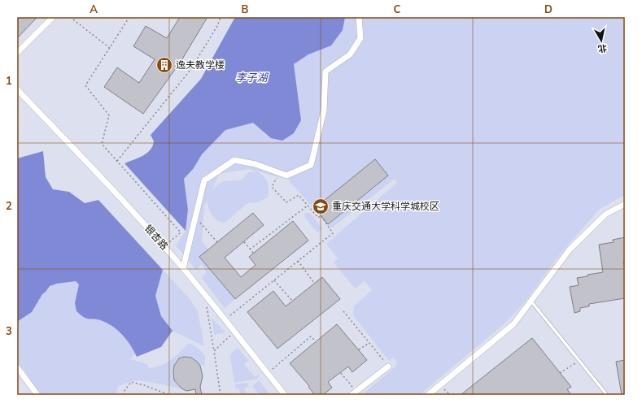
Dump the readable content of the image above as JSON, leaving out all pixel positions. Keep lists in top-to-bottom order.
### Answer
{
  "streets": {
    "street": ["银杏路"]
  },
  "water": ["李子湖"],
  "places": {
    "building": ["逸夫教学楼"],
    "school or university": ["重庆交通大学科学城校区"]
  },
  "north": "bottom",
  "grid": {
    "columns": [
      "A",
      "B",
      "C",
      "D"
    ],
    "rows": ["1", "2", "3"]
  }
}
